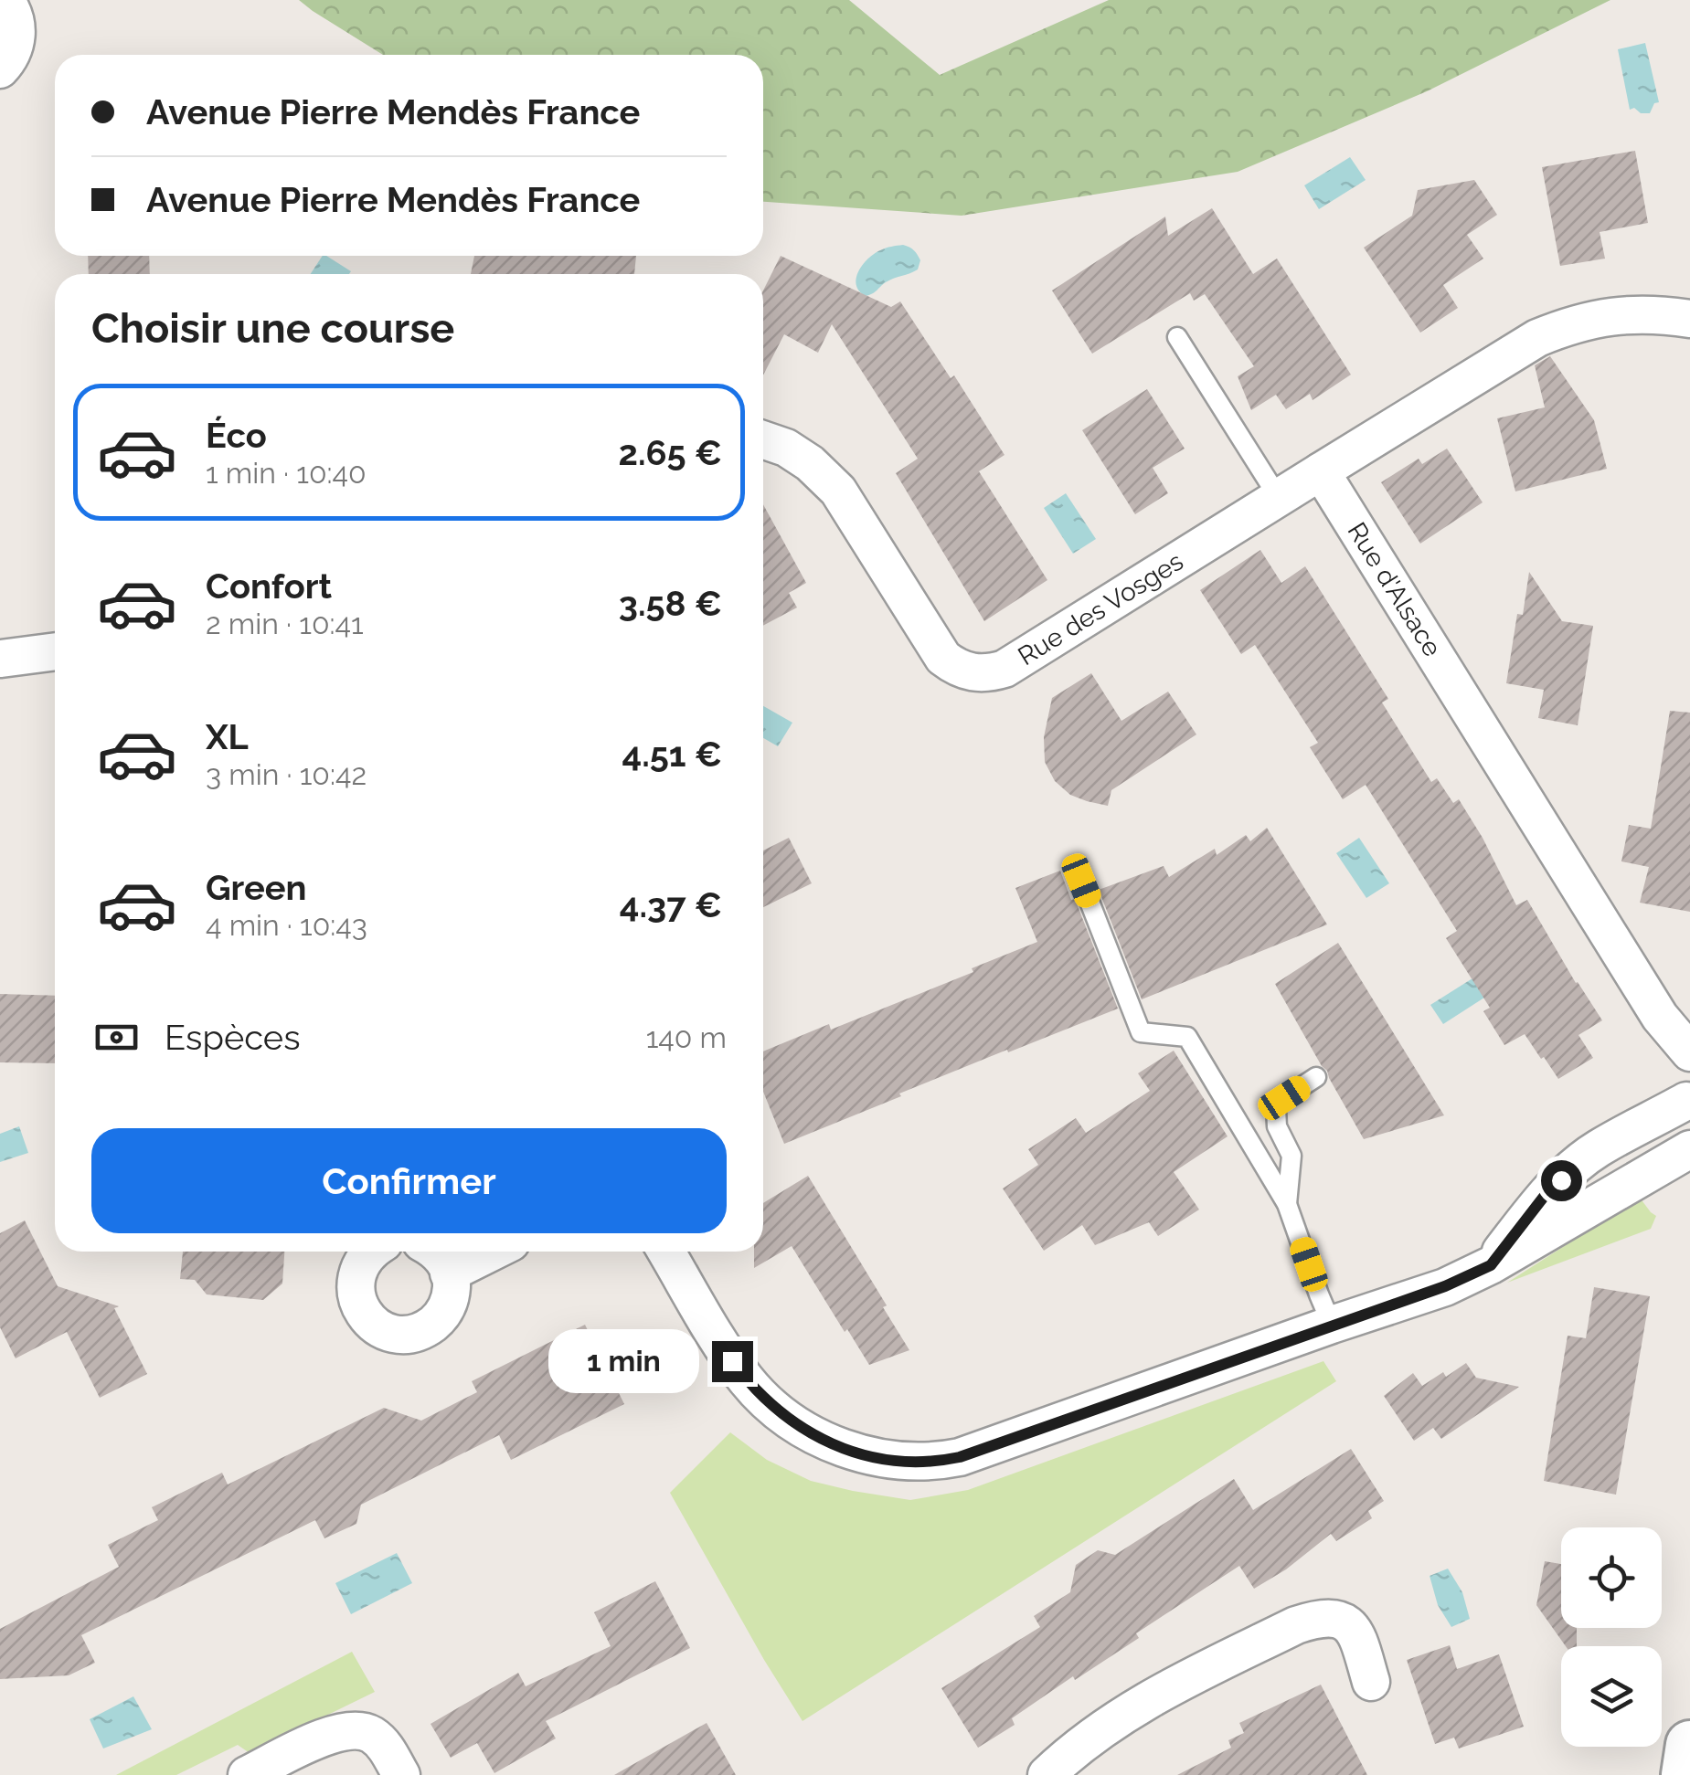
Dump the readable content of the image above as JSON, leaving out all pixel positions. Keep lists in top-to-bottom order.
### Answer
{
  "streets": {
    "street": ["Rue d'Alsace", "Rue des Vosges"]
  },
  "crossings": [
    ["Rue d'Alsace", "Rue des Vosges"]
  ],
  "page": {
    "banner": ["Avenue Pierre Mendès France", "Avenue Pierre Mendès France"],
    "heading": "Choisir une course",
    "list": [
      {
        "name": "Éco",
        "note": "1 min · 10:40",
        "value": "2.65 €"
      },
      {
        "name": "Confort",
        "note": "2 min · 10:41",
        "value": "3.58 €"
      },
      {
        "name": "XL",
        "note": "3 min · 10:42",
        "value": "4.51 €"
      },
      {
        "name": "Green",
        "note": "4 min · 10:43",
        "value": "4.37 €"
      }
    ],
    "pay": ["Espèces", "140 m"],
    "buttons": "Confirmer",
    "bubble": "1 min"
  }
}
